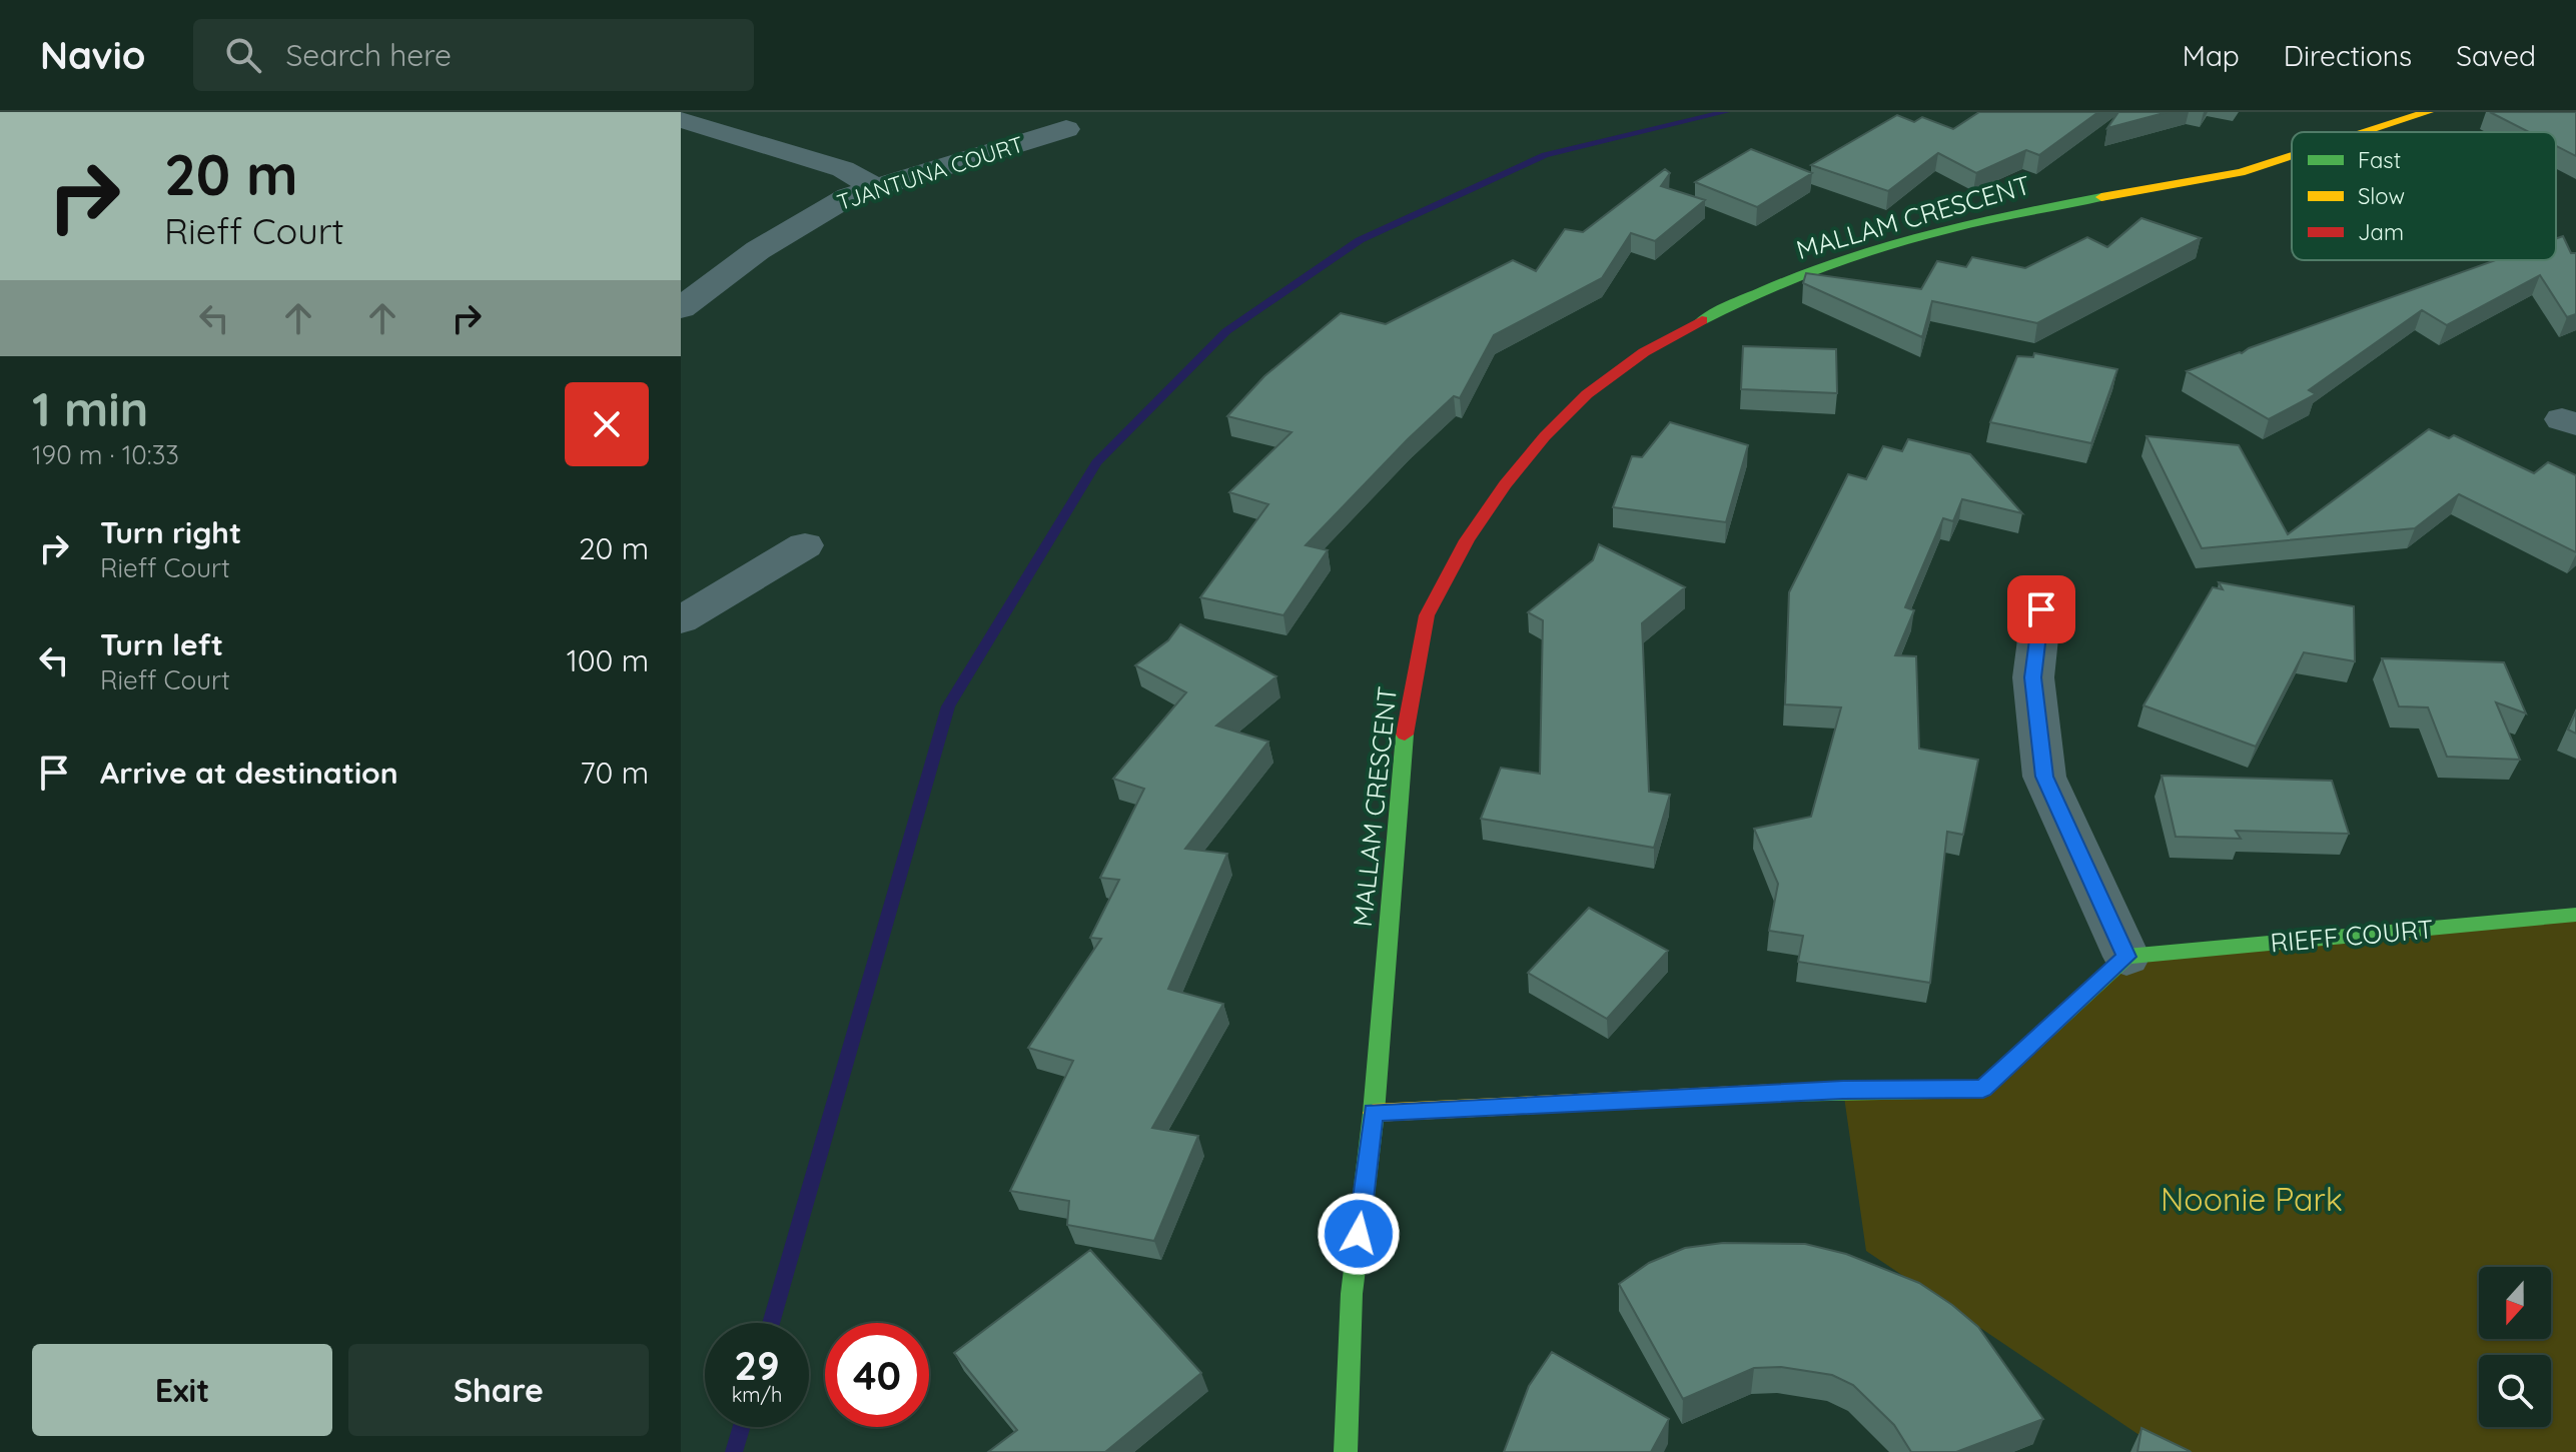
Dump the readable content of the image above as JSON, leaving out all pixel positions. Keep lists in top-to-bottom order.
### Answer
{
  "streets": {
    "street": ["TJANTUNA COURT", "MALLAM CRESCENT", "RIEFF COURT"]
  },
  "parks": ["Noonie Park"],
  "legend": ["Fast", "Slow", "Jam"],
  "north": "bottom",
  "page": {
    "header": "Navio",
    "search": "Search here",
    "nav": ["Map", "Directions", "Saved"],
    "turn": ["20 m", "Rieff Court"],
    "heading": ["1 min", "190 m · 10:33"],
    "list": [
      {
        "name": "Turn right",
        "note": "Rieff Court",
        "value": "20 m"
      },
      {
        "name": "Turn left",
        "note": "Rieff Court",
        "value": "100 m"
      },
      {
        "name": "Arrive at destination",
        "value": "70 m"
      }
    ],
    "speed": "29 km/h",
    "limit": "40",
    "buttons": ["Exit", "Share"]
  }
}
